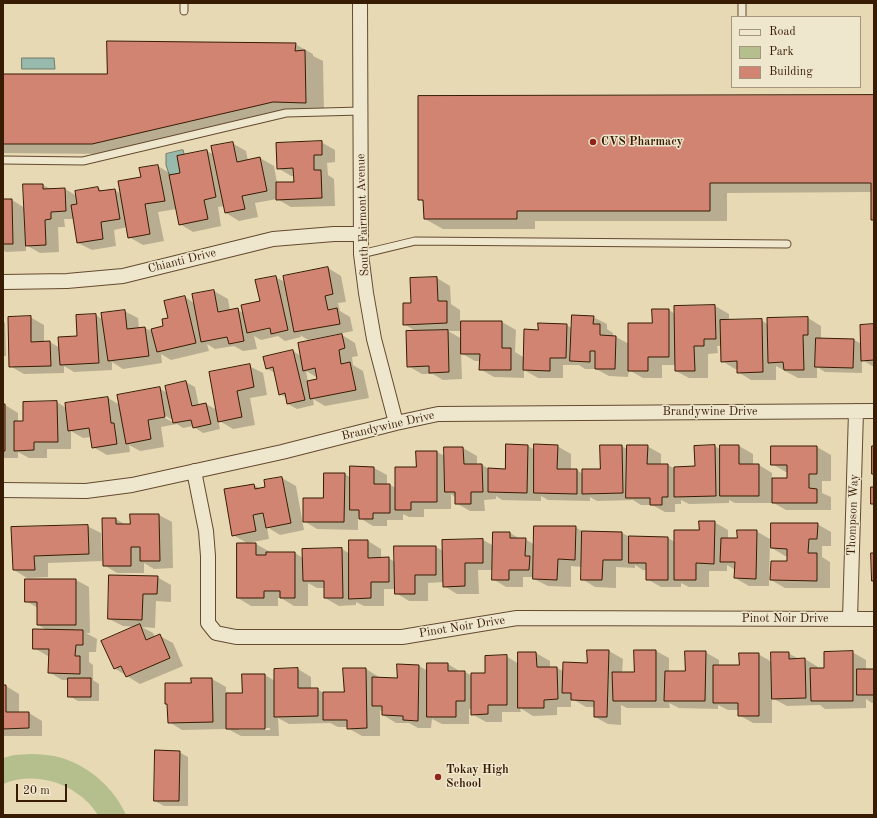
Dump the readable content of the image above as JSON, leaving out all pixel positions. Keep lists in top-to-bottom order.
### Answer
{
  "streets": {
    "street": [
      "South Fairmont Avenue",
      "Chianti Drive",
      "Brandywine Drive",
      "Thompson Way",
      "Pinot Noir Drive"
    ]
  },
  "crossings": [
    ["South Fairmont Avenue", "Chianti Drive"],
    ["South Fairmont Avenue", "Brandywine Drive"],
    ["Brandywine Drive", "Thompson Way"],
    ["Brandywine Drive", "Pinot Noir Drive"],
    ["Thompson Way", "Pinot Noir Drive"]
  ],
  "places": ["CVS Pharmacy", "Tokay High School"],
  "legend": ["Road", "Park", "Building"],
  "scale_bar": "20 m"
}
